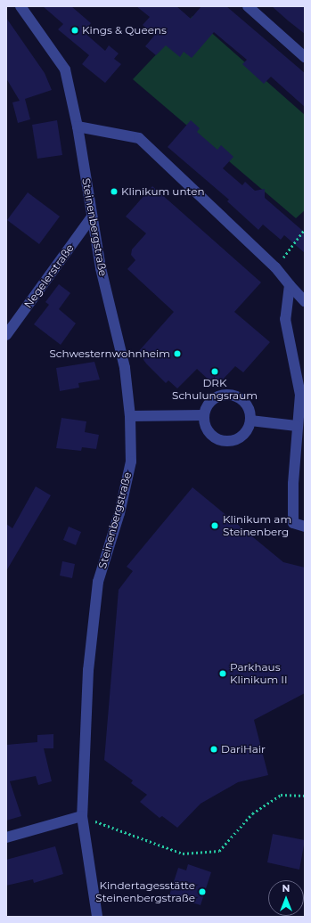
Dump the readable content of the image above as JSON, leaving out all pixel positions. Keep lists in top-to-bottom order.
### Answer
{
  "streets": {
    "street": ["Steinenbergstraße", "Negelerstraße"]
  },
  "crossings": [
    ["Steinenbergstraße", "Negelerstraße"]
  ],
  "places": [
    "Kings & Queens",
    "Klinikum unten",
    "Schwesternwohnheim",
    "DRK Schulungsraum",
    "Klinikum am Steinenberg",
    "Parkhaus Klinikum II",
    "DariHair",
    "Kindertagesstätte Steinenbergstraße"
  ],
  "north": "top"
}
